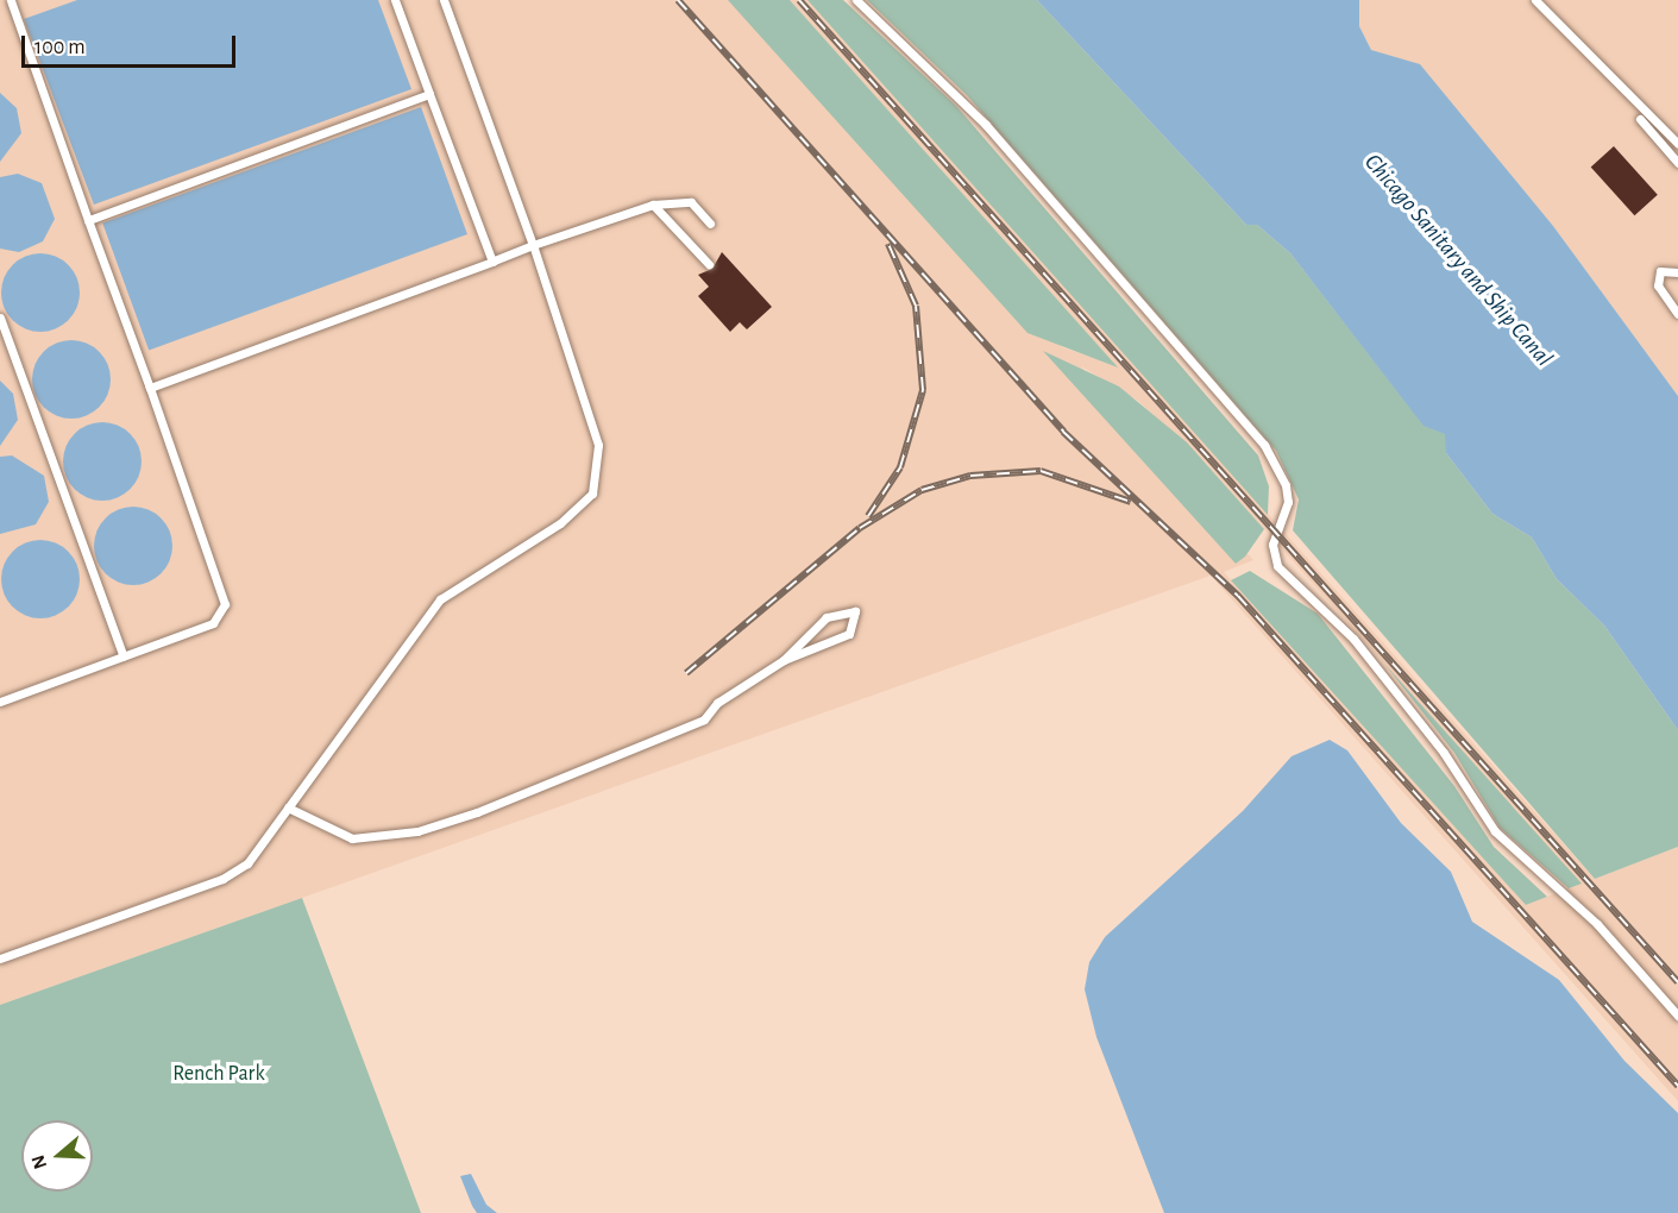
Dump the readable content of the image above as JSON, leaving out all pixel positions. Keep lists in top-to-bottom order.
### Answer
{
  "water": ["Chicago Sanitary and Ship Canal"],
  "parks": ["Rench Park"],
  "scale_bar": "100 m",
  "north": "left"
}
